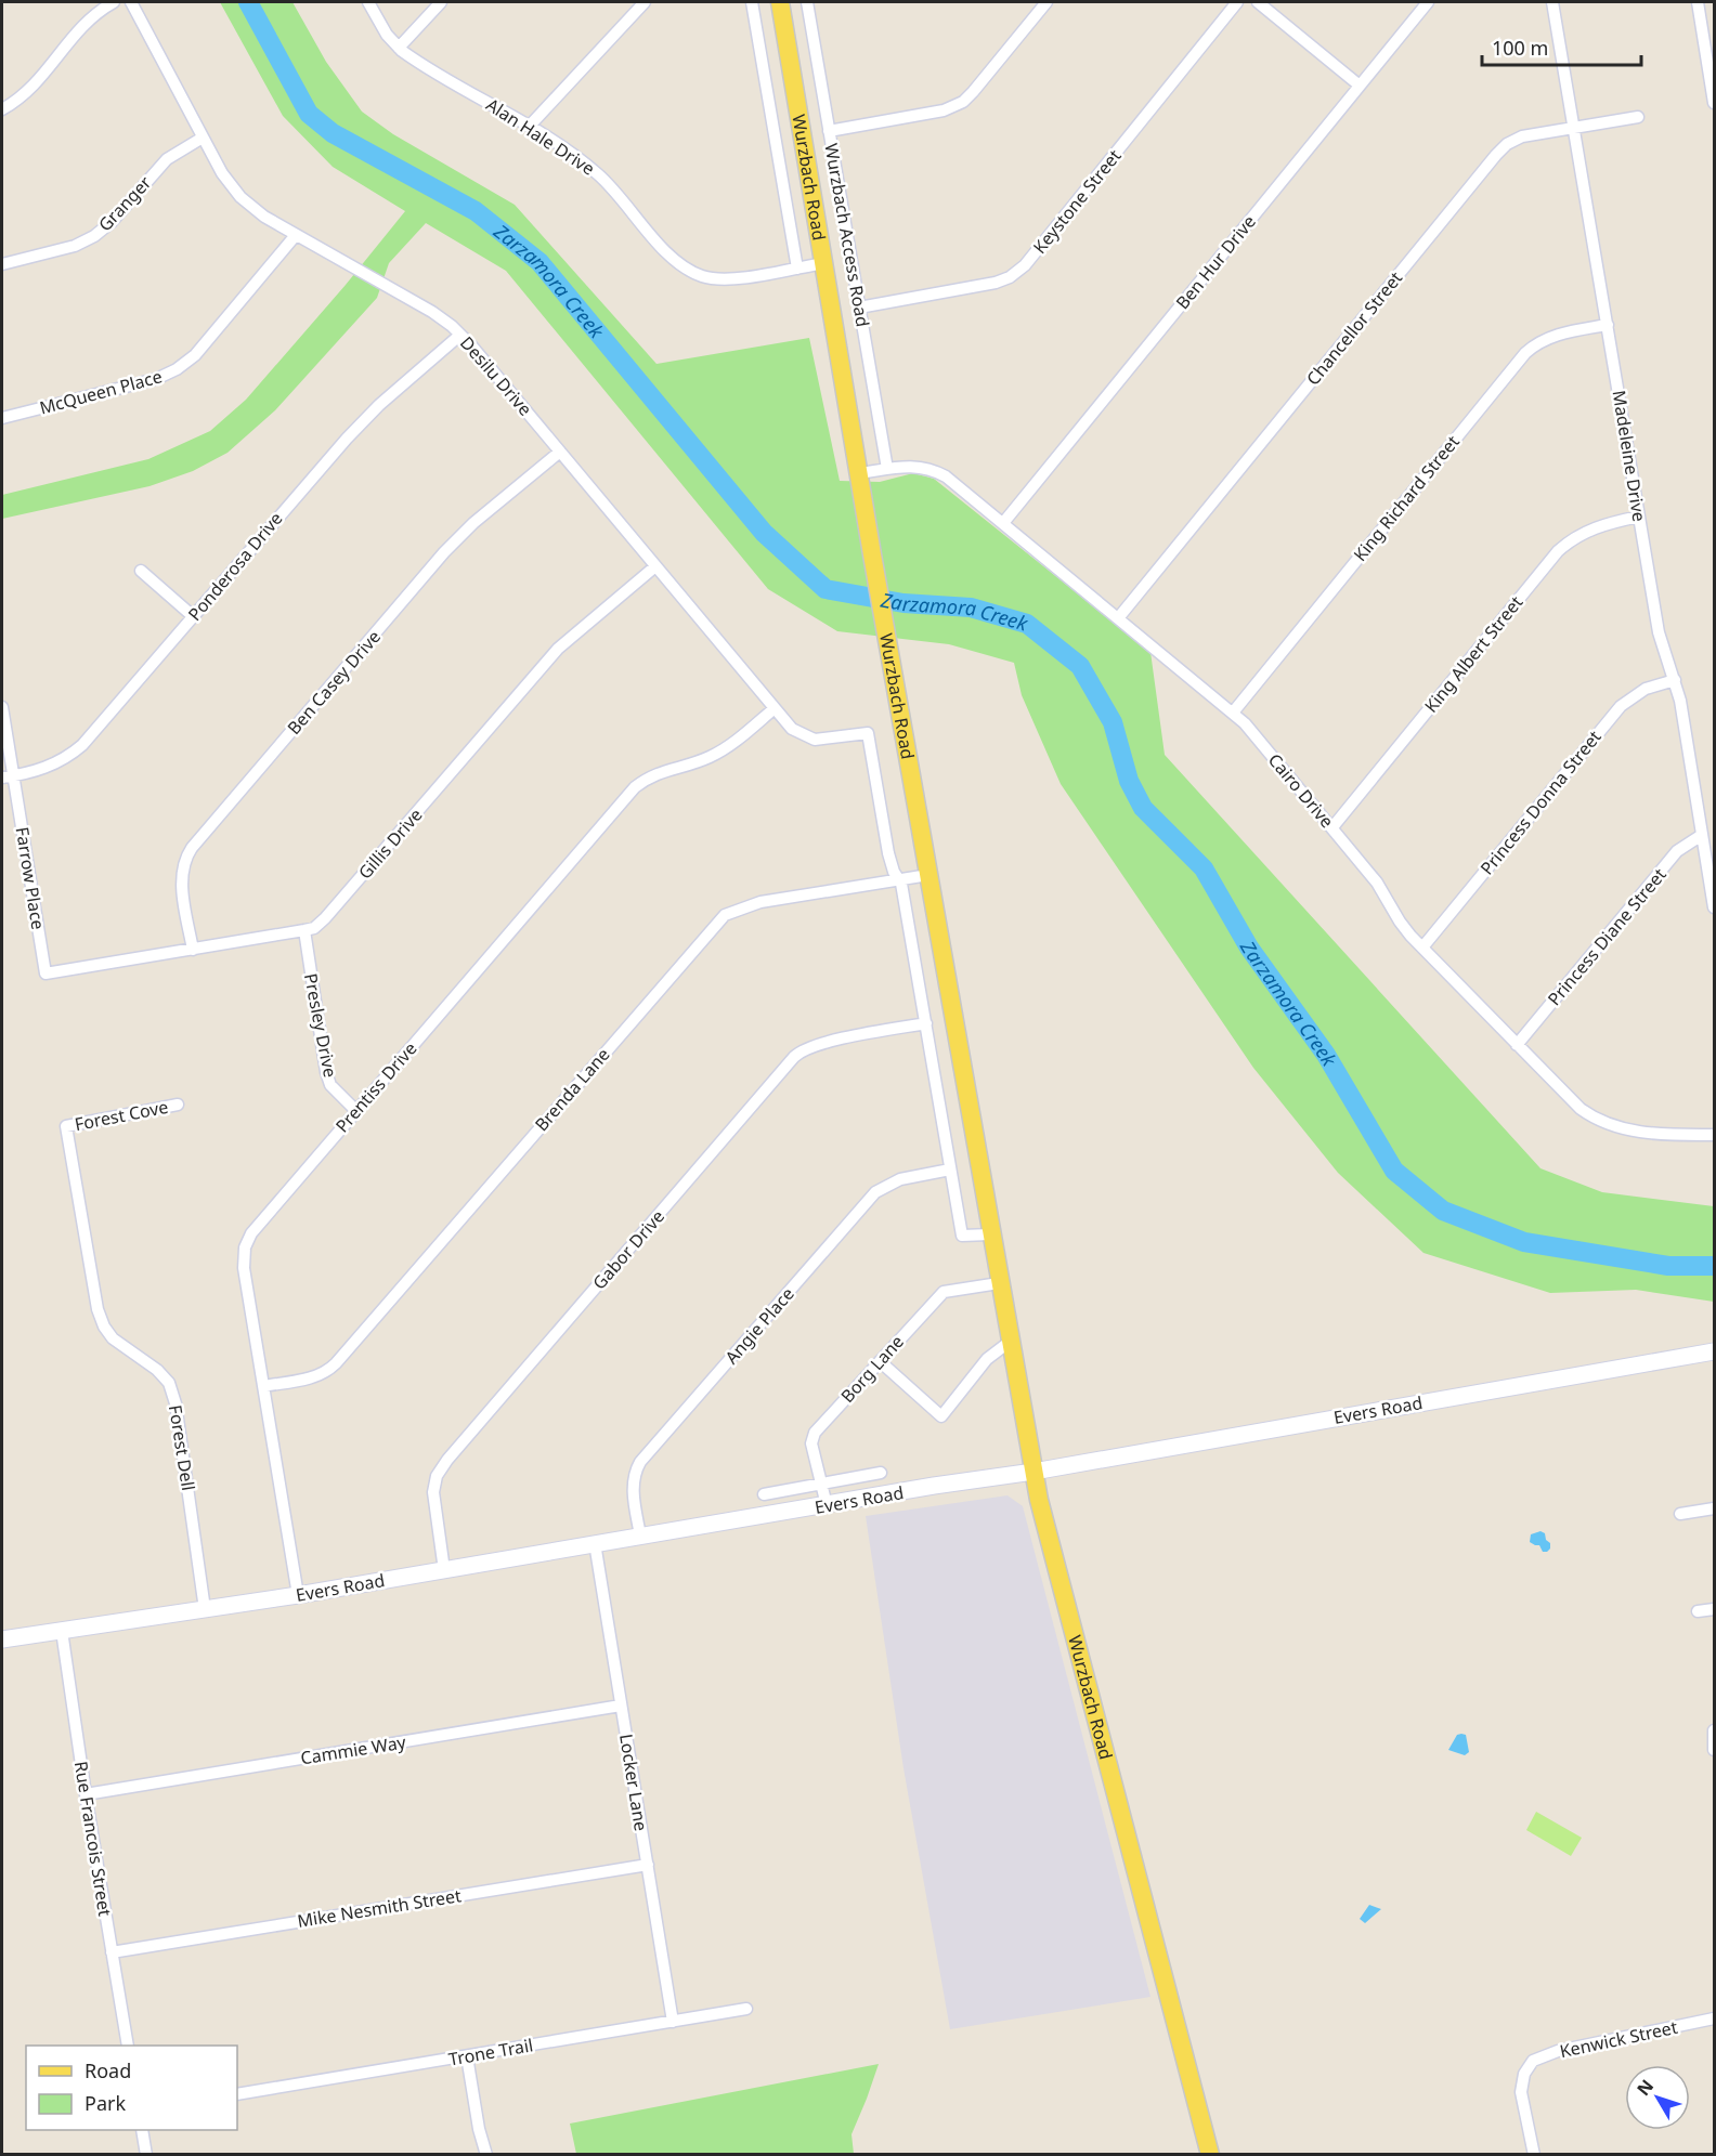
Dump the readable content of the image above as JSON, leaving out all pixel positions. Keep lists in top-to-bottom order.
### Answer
{
  "streets": {
    "main road": ["Wurzbach Road", "Evers Road"],
    "street": [
      "Alan Hale Drive",
      "Keystone Street",
      "Granger",
      "Wurzbach Access Road",
      "Ben Hur Drive",
      "Chancellor Street",
      "Desilu Drive",
      "McQueen Place",
      "Madeleine Drive",
      "King Richard Street",
      "Ponderosa Drive",
      "King Albert Street",
      "Ben Casey Drive",
      "Cairo Drive",
      "Princess Donna Street",
      "Gillis Drive",
      "Farrow Place",
      "Princess Diane Street",
      "Presley Drive",
      "Prentiss Drive",
      "Brenda Lane",
      "Forest Cove",
      "Gabor Drive",
      "Angie Place",
      "Borg Lane",
      "Forest Dell",
      "Cammie Way",
      "Locker Lane",
      "Rue Francois Street",
      "Mike Nesmith Street",
      "Kenwick Street",
      "Trone Trail"
    ]
  },
  "crossings": [
    ["Alan Hale Drive", "Wurzbach Road"],
    ["Wurzbach Road", "Desilu Drive"],
    ["Wurzbach Road", "Cairo Drive"],
    ["Wurzbach Road", "Brenda Lane"],
    ["Wurzbach Road", "Gabor Drive"],
    ["Wurzbach Road", "Angie Place"],
    ["Wurzbach Road", "Borg Lane"],
    ["Wurzbach Road", "Evers Road"],
    ["Keystone Street", "Wurzbach Access Road"],
    ["Granger", "Desilu Drive"],
    ["Wurzbach Access Road", "Cairo Drive"],
    ["Ben Hur Drive", "Cairo Drive"],
    ["Chancellor Street", "Madeleine Drive"],
    ["Chancellor Street", "Cairo Drive"],
    ["Desilu Drive", "McQueen Place"],
    ["Desilu Drive", "Ponderosa Drive"],
    ["Desilu Drive", "Ben Casey Drive"],
    ["Desilu Drive", "Gillis Drive"],
    ["Desilu Drive", "Prentiss Drive"],
    ["Madeleine Drive", "King Richard Street"],
    ["Madeleine Drive", "King Albert Street"],
    ["Madeleine Drive", "Princess Donna Street"],
    ["Madeleine Drive", "Princess Diane Street"],
    ["King Richard Street", "Cairo Drive"],
    ["Ponderosa Drive", "Farrow Place"],
    ["King Albert Street", "Cairo Drive"],
    ["Ben Casey Drive", "Gillis Drive"],
    ["Cairo Drive", "Princess Donna Street"],
    ["Cairo Drive", "Princess Diane Street"],
    ["Gillis Drive", "Farrow Place"],
    ["Gillis Drive", "Presley Drive"],
    ["Presley Drive", "Prentiss Drive"],
    ["Prentiss Drive", "Brenda Lane"],
    ["Prentiss Drive", "Evers Road"],
    ["Forest Cove", "Forest Dell"],
    ["Gabor Drive", "Evers Road"],
    ["Angie Place", "Evers Road"],
    ["Borg Lane", "Evers Road"],
    ["Evers Road", "Forest Dell"],
    ["Evers Road", "Locker Lane"],
    ["Evers Road", "Rue Francois Street"],
    ["Cammie Way", "Locker Lane"],
    ["Cammie Way", "Rue Francois Street"],
    ["Locker Lane", "Mike Nesmith Street"],
    ["Locker Lane", "Trone Trail"],
    ["Rue Francois Street", "Mike Nesmith Street"]
  ],
  "water": ["Zarzamora Creek"],
  "legend": ["Road", "Park"],
  "scale_bar": "100 m",
  "north": "top left"
}
